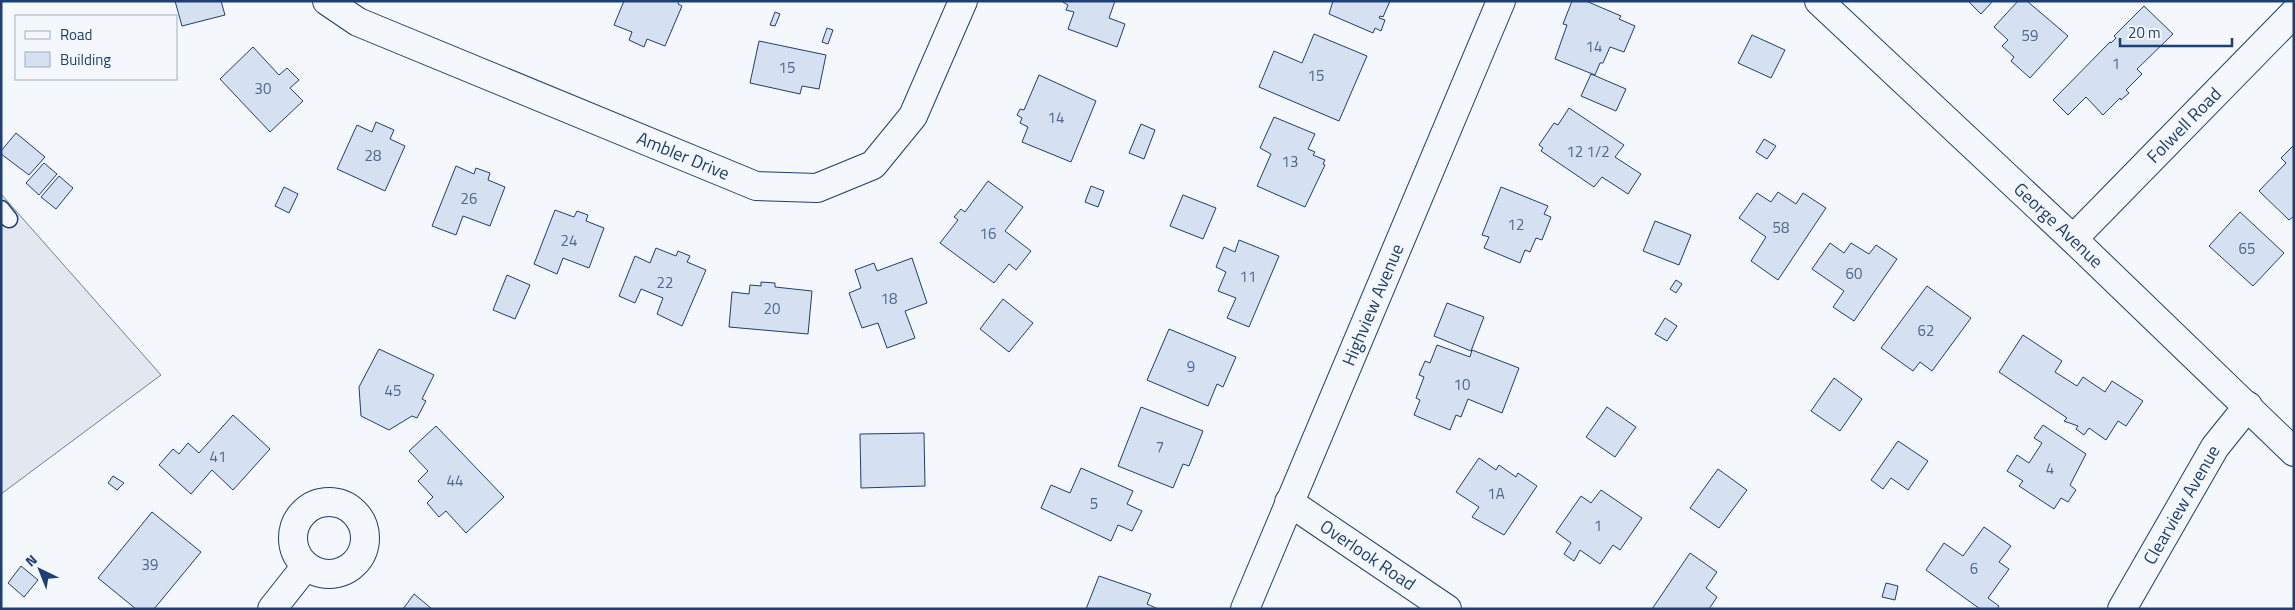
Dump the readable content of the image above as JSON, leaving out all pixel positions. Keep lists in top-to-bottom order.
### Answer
{
  "streets": {
    "street": [
      "Folwell Road",
      "Ambler Drive",
      "George Avenue",
      "Highview Avenue",
      "Clearview Avenue",
      "Overlook Road"
    ]
  },
  "crossings": [
    ["Folwell Road", "George Avenue"],
    ["George Avenue", "Clearview Avenue"],
    ["Highview Avenue", "Overlook Road"]
  ],
  "house_numbers": [
    "59",
    "14",
    "1",
    "15",
    "15",
    "30",
    "14",
    "12 1/2",
    "28",
    "13",
    "26",
    "12",
    "58",
    "16",
    "24",
    "65",
    "60",
    "11",
    "22",
    "18",
    "20",
    "62",
    "9",
    "10",
    "45",
    "7",
    "41",
    "4",
    "44",
    "1A",
    "5",
    "1",
    "39",
    "6"
  ],
  "legend": ["Road", "Building"],
  "scale_bar": "20 m",
  "north": "top left"
}
